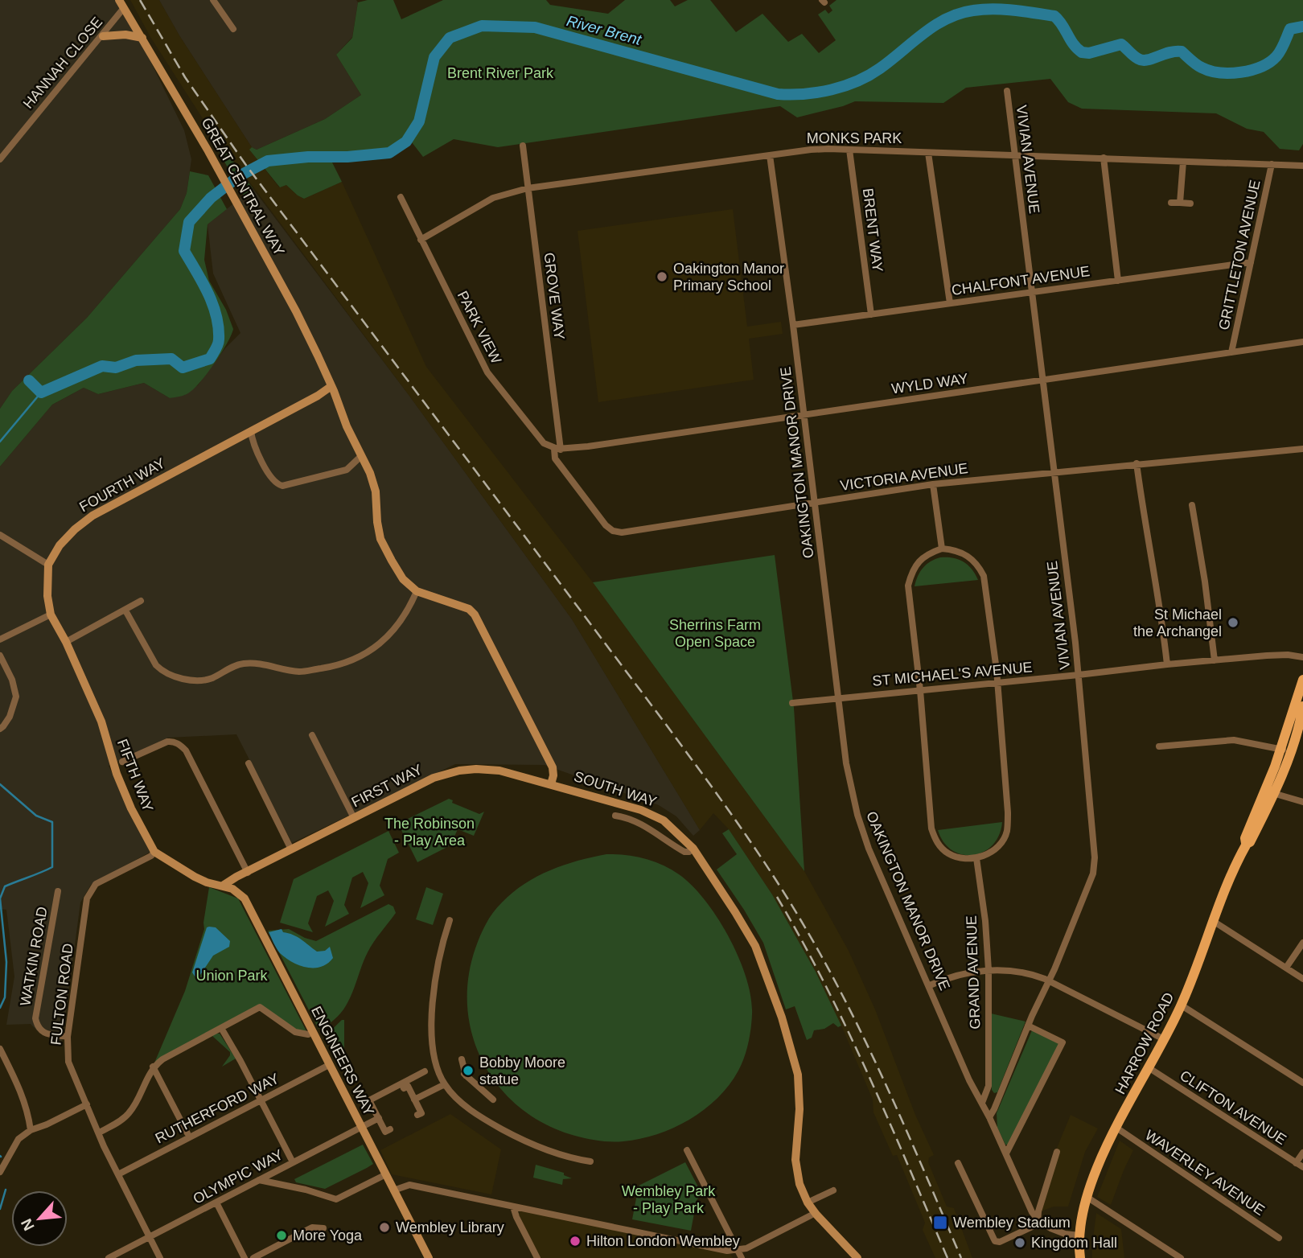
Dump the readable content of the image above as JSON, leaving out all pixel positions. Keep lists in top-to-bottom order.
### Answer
{
  "streets": {
    "main road": [
      "GREAT CENTRAL WAY",
      "FOURTH WAY",
      "FIFTH WAY",
      "FIRST WAY",
      "SOUTH WAY",
      "HARROW ROAD",
      "ENGINEERS WAY"
    ],
    "street": [
      "HANNAH CLOSE",
      "MONKS PARK",
      "VIVIAN AVENUE",
      "BRENT WAY",
      "GRITTLETON AVENUE",
      "CHALFONT AVENUE",
      "GROVE WAY",
      "PARK VIEW",
      "WYLD WAY",
      "OAKINGTON MANOR DRIVE",
      "VICTORIA AVENUE",
      "ST MICHAEL'S AVENUE",
      "WATKIN ROAD",
      "GRAND AVENUE",
      "FULTON ROAD",
      "CLIFTON AVENUE",
      "RUTHERFORD WAY",
      "WAVERLEY AVENUE",
      "OLYMPIC WAY"
    ]
  },
  "crossings": [
    ["HANNAH CLOSE", "GREAT CENTRAL WAY"],
    ["MONKS PARK", "VIVIAN AVENUE"],
    ["MONKS PARK", "BRENT WAY"],
    ["MONKS PARK", "GRITTLETON AVENUE"],
    ["MONKS PARK", "GROVE WAY"],
    ["MONKS PARK", "PARK VIEW"],
    ["MONKS PARK", "OAKINGTON MANOR DRIVE"],
    ["VIVIAN AVENUE", "CHALFONT AVENUE"],
    ["VIVIAN AVENUE", "WYLD WAY"],
    ["VIVIAN AVENUE", "OAKINGTON MANOR DRIVE"],
    ["VIVIAN AVENUE", "VICTORIA AVENUE"],
    ["VIVIAN AVENUE", "ST MICHAEL'S AVENUE"],
    ["GREAT CENTRAL WAY", "FOURTH WAY"],
    ["GREAT CENTRAL WAY", "SOUTH WAY"],
    ["BRENT WAY", "CHALFONT AVENUE"],
    ["GRITTLETON AVENUE", "CHALFONT AVENUE"],
    ["GRITTLETON AVENUE", "WYLD WAY"],
    ["CHALFONT AVENUE", "OAKINGTON MANOR DRIVE"],
    ["GROVE WAY", "PARK VIEW"],
    ["GROVE WAY", "WYLD WAY"],
    ["GROVE WAY", "VICTORIA AVENUE"],
    ["PARK VIEW", "WYLD WAY"],
    ["PARK VIEW", "VICTORIA AVENUE"],
    ["WYLD WAY", "OAKINGTON MANOR DRIVE"],
    ["WYLD WAY", "VICTORIA AVENUE"],
    ["OAKINGTON MANOR DRIVE", "VICTORIA AVENUE"],
    ["OAKINGTON MANOR DRIVE", "ST MICHAEL'S AVENUE"],
    ["OAKINGTON MANOR DRIVE", "GRAND AVENUE"],
    ["FOURTH WAY", "SOUTH WAY"],
    ["FIFTH WAY", "FULTON ROAD"],
    ["FIRST WAY", "SOUTH WAY"],
    ["WATKIN ROAD", "FULTON ROAD"],
    ["FULTON ROAD", "RUTHERFORD WAY"],
    ["FULTON ROAD", "OLYMPIC WAY"],
    ["HARROW ROAD", "CLIFTON AVENUE"],
    ["HARROW ROAD", "WAVERLEY AVENUE"],
    ["ENGINEERS WAY", "RUTHERFORD WAY"],
    ["ENGINEERS WAY", "OLYMPIC WAY"]
  ],
  "water": ["River Brent"],
  "parks": [
    "Brent River Park",
    "Sherrins Farm Open Space",
    "The Robinson - Play Area",
    "Union Park",
    "Wembley Park - Play Park"
  ],
  "places": {
    "other": [
      "Oakington Manor Primary School",
      "St Michael the Archangel",
      "Bobby Moore statue",
      "Wembley Library",
      "More Yoga",
      "Hilton London Wembley",
      "Kingdom Hall"
    ],
    "transit": ["Wembley Stadium"]
  },
  "north": "bottom left"
}
